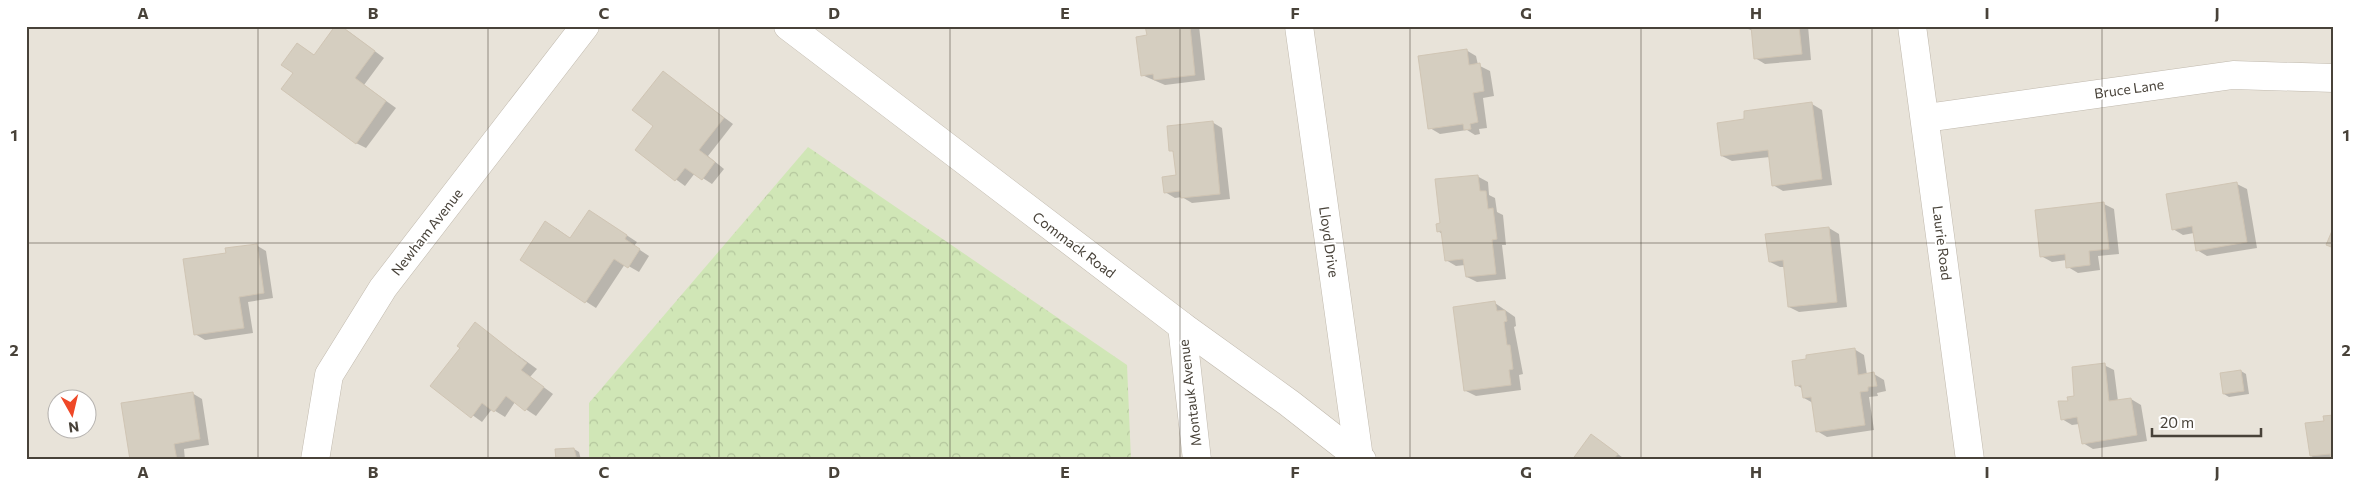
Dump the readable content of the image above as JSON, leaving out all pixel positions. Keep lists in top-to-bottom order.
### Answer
{
  "streets": {
    "street": [
      "Bruce Lane",
      "Newham Avenue",
      "Lloyd Drive",
      "Laurie Road",
      "Commack Road",
      "Montauk Avenue"
    ]
  },
  "crossings": [
    ["Bruce Lane", "Laurie Road"],
    ["Lloyd Drive", "Commack Road"],
    ["Commack Road", "Montauk Avenue"]
  ],
  "scale_bar": "20 m",
  "north": "bottom",
  "grid": {
    "columns": [
      "A",
      "B",
      "C",
      "D",
      "E",
      "F",
      "G",
      "H",
      "I",
      "J"
    ],
    "rows": ["1", "2"]
  }
}
